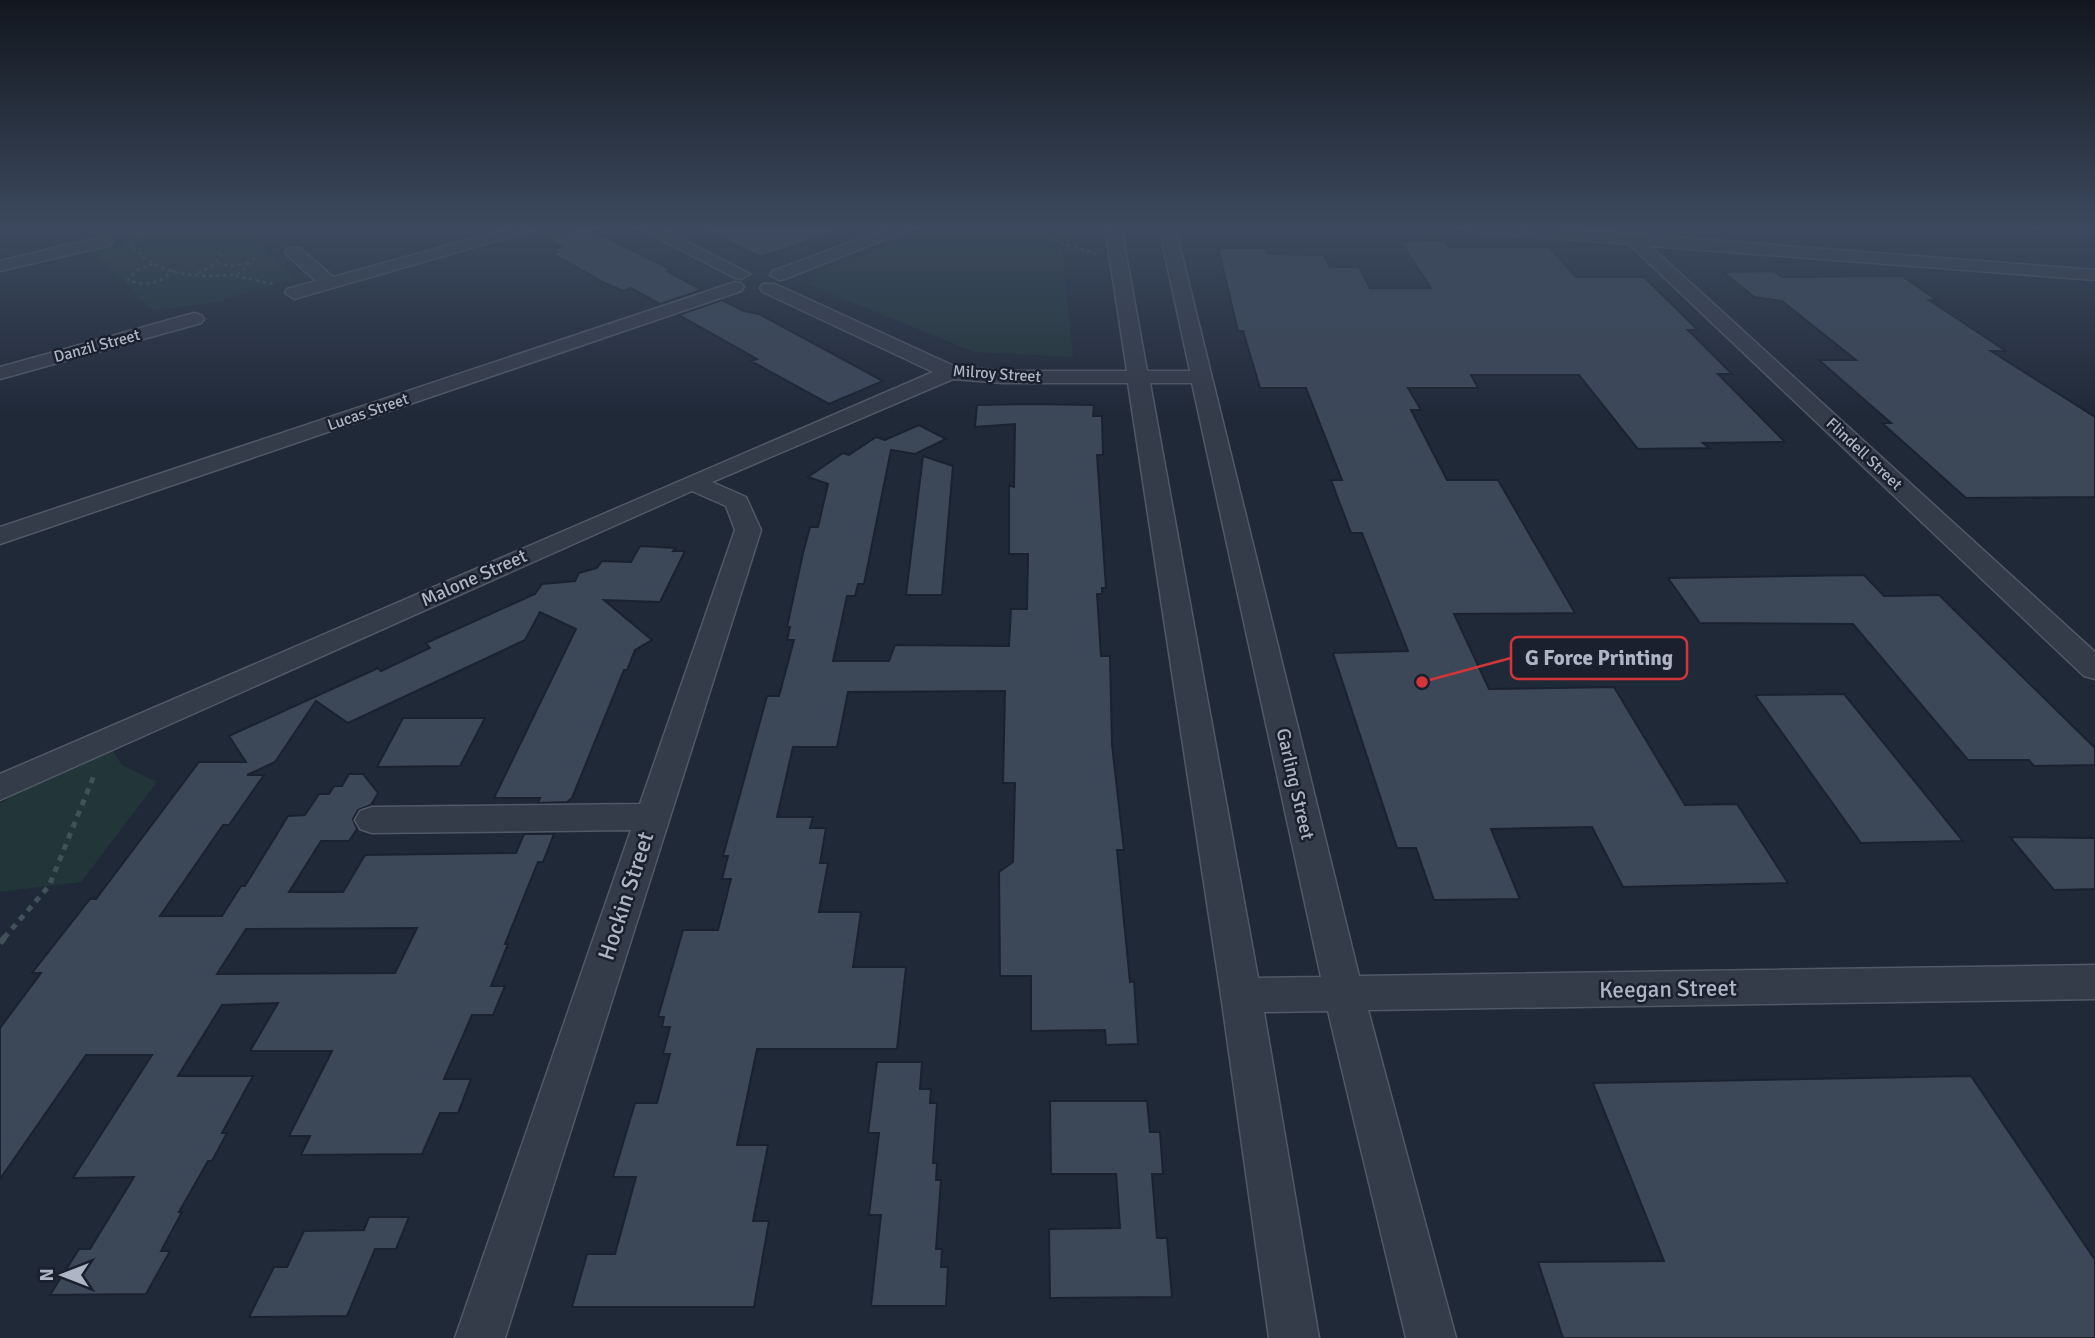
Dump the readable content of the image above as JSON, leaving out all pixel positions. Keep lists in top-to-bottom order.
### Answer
{
  "streets": {
    "street": [
      "Danzil Street",
      "Milroy Street",
      "Lucas Street",
      "Flindell Street",
      "Malone Street",
      "Garling Street",
      "Hockin Street",
      "Keegan Street"
    ]
  },
  "crossings": [
    ["Milroy Street", "Malone Street"],
    ["Milroy Street", "Garling Street"],
    ["Malone Street", "Hockin Street"],
    ["Garling Street", "Keegan Street"]
  ],
  "places": ["G Force Printing"],
  "north": "left"
}
